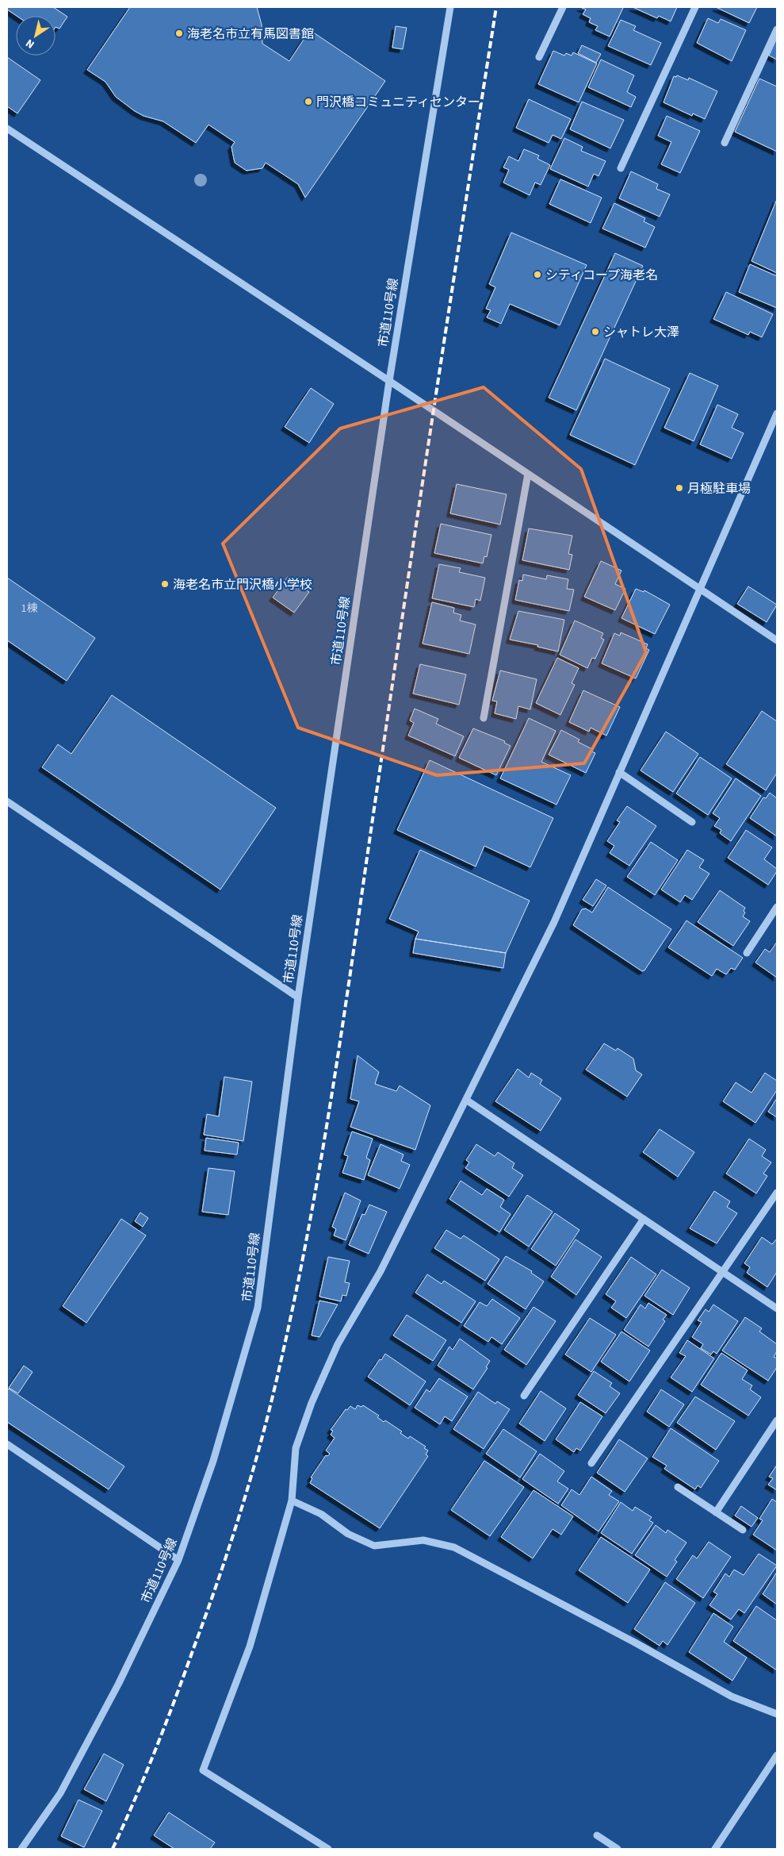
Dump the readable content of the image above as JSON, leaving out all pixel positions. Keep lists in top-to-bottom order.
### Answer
{
  "streets": {
    "street": ["市道110号線"]
  },
  "places": [
    "海老名市立有馬図書館",
    "門沢橋コミュニティセンター",
    "シティコープ海老名",
    "シャトレ大澤",
    "月極駐車場",
    "海老名市立門沢橋小学校"
  ],
  "house_numbers": ["1棟"],
  "north": "bottom left"
}
